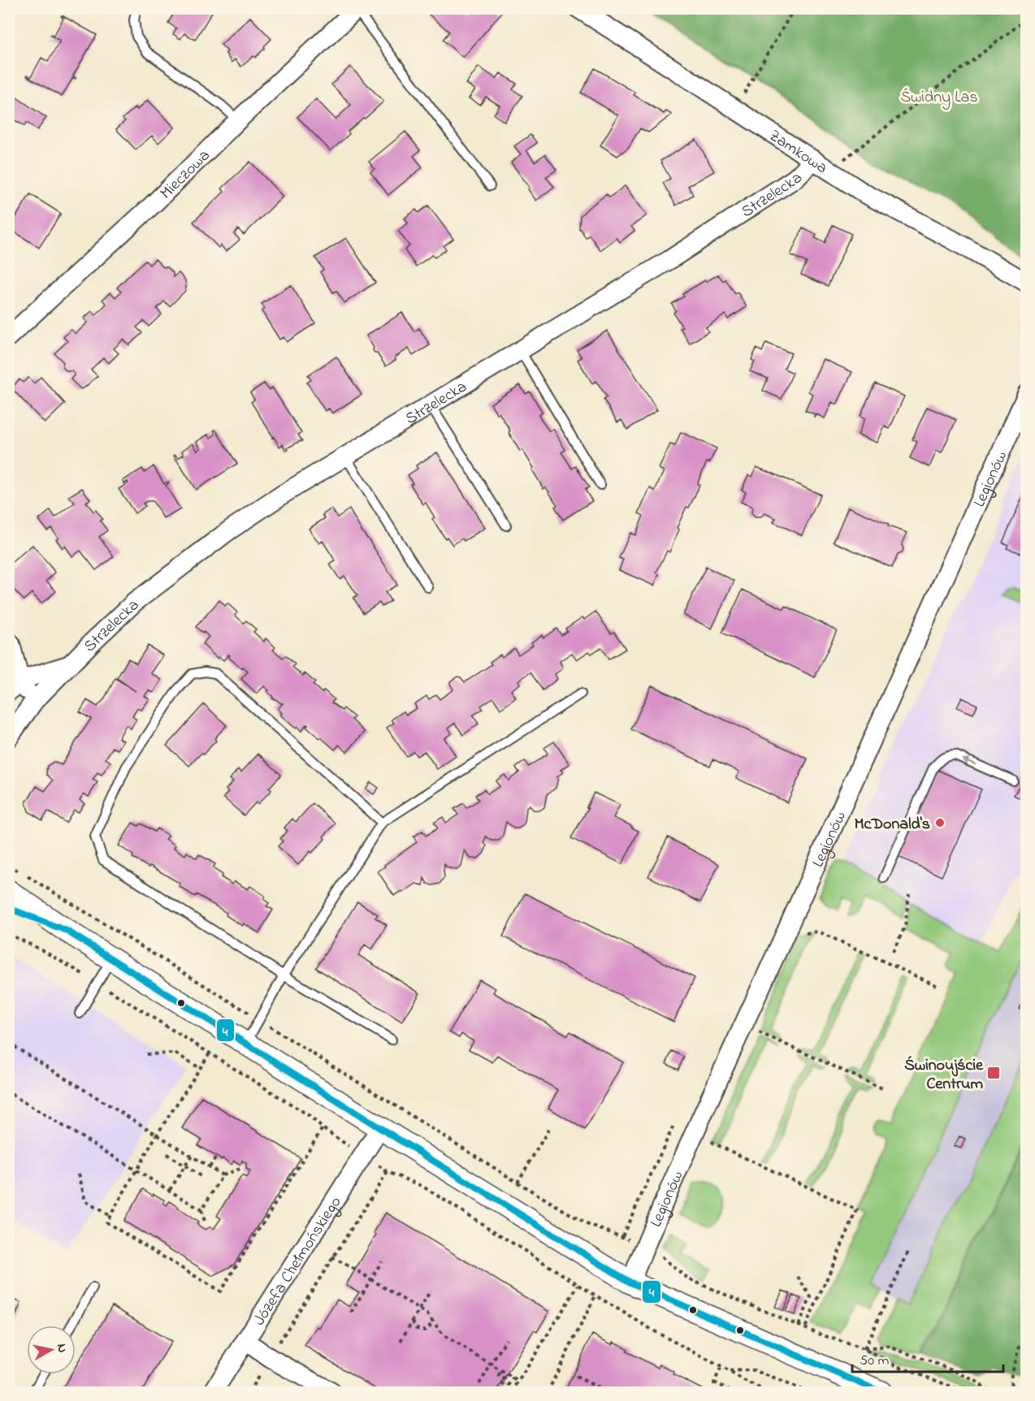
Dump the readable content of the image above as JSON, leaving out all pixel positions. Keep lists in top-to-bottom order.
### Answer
{
  "streets": {
    "street": [
      "Zamkowa",
      "Mieczowa",
      "Strzelecka",
      "Legionów",
      "Józefa Chełmońskiego"
    ]
  },
  "crossings": [
    ["Zamkowa", "Strzelecka"]
  ],
  "parks": ["Świdny Las"],
  "places": {
    "other": ["McDonald's"],
    "transit": ["Świnoujście Centrum"]
  },
  "lines": ["transit line 4"],
  "scale_bar": "50 m",
  "north": "right"
}
